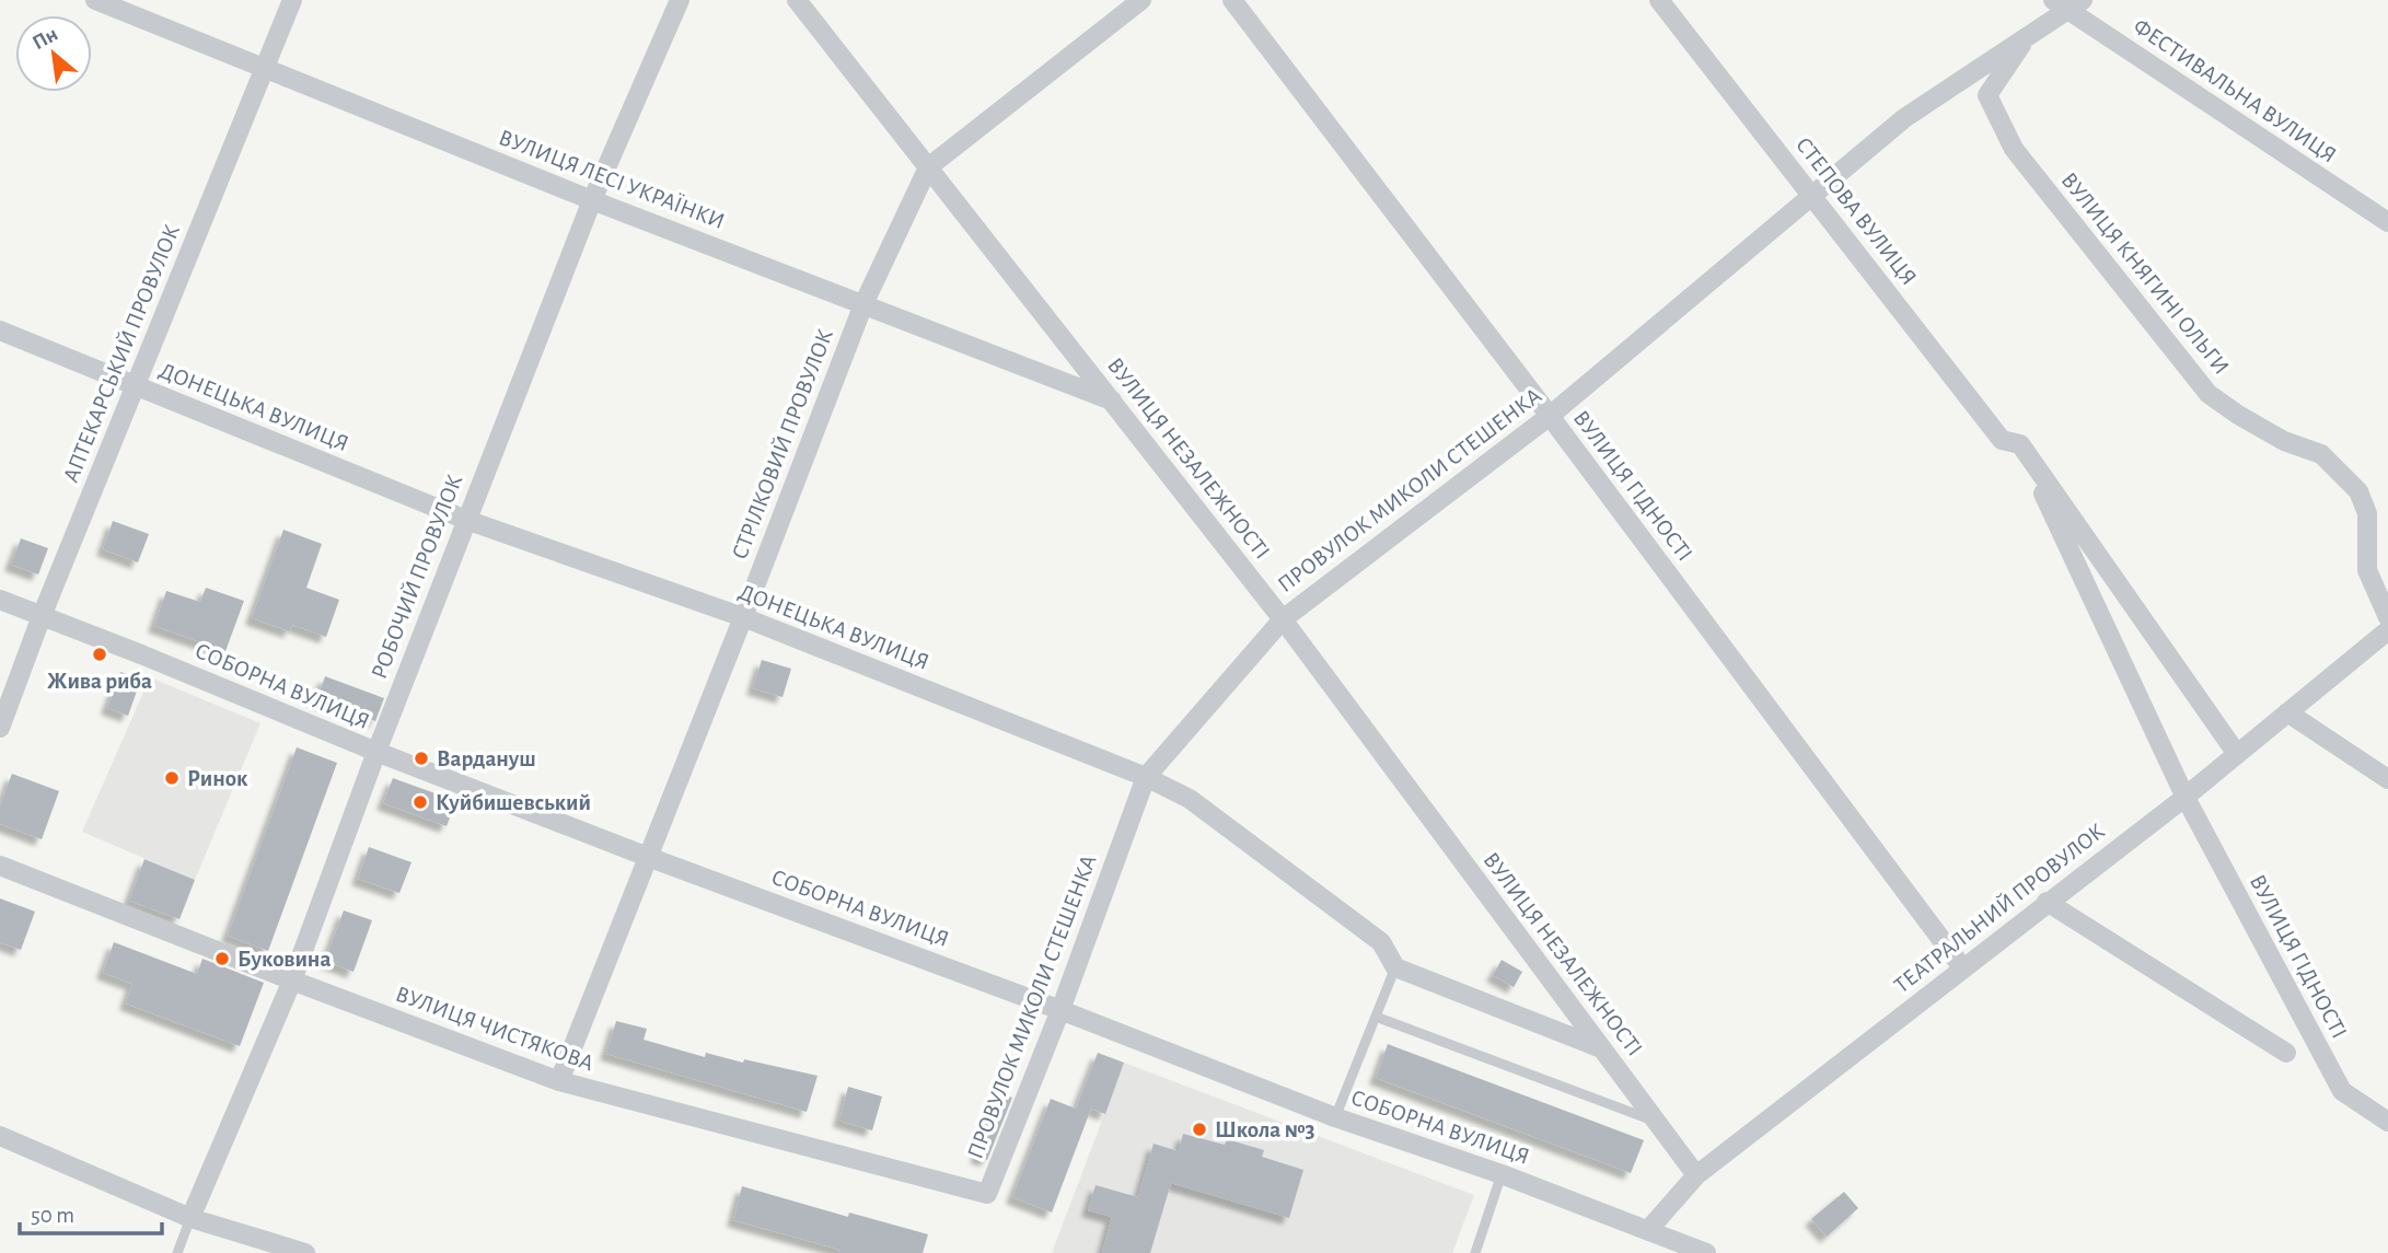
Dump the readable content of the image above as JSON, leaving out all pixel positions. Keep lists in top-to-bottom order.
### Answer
{
  "streets": {
    "street": [
      "ФЕСТИВАЛЬНА ВУЛИЦЯ",
      "ВУЛИЦЯ ЛЕСІ УКРАЇНКИ",
      "СТЕПОВА ВУЛИЦЯ",
      "ВУЛИЦЯ КНЯГИНІ ОЛЬГИ",
      "АПТЕКАРСЬКИЙ ПРОВУЛОК",
      "ДОНЕЦЬКА ВУЛИЦЯ",
      "СТРІЛКОВИЙ ПРОВУЛОК",
      "ВУЛИЦЯ НЕЗАЛЕЖНОСТІ",
      "ВУЛИЦЯ ГІДНОСТІ",
      "ПРОВУЛОК МИКОЛИ СТЕШЕНКА",
      "РОБОЧИЙ ПРОВУЛОК",
      "СОБОРНА ВУЛИЦЯ",
      "ТЕАТРАЛЬНИЙ ПРОВУЛОК",
      "ВУЛИЦЯ ЧИСТЯКОВА"
    ]
  },
  "crossings": [
    ["ФЕСТИВАЛЬНА ВУЛИЦЯ", "ПРОВУЛОК МИКОЛИ СТЕШЕНКА"],
    ["ВУЛИЦЯ ЛЕСІ УКРАЇНКИ", "АПТЕКАРСЬКИЙ ПРОВУЛОК"],
    ["ВУЛИЦЯ ЛЕСІ УКРАЇНКИ", "СТРІЛКОВИЙ ПРОВУЛОК"],
    ["ВУЛИЦЯ ЛЕСІ УКРАЇНКИ", "ВУЛИЦЯ НЕЗАЛЕЖНОСТІ"],
    ["ВУЛИЦЯ ЛЕСІ УКРАЇНКИ", "РОБОЧИЙ ПРОВУЛОК"],
    ["СТЕПОВА ВУЛИЦЯ", "ПРОВУЛОК МИКОЛИ СТЕШЕНКА"],
    ["СТЕПОВА ВУЛИЦЯ", "ТЕАТРАЛЬНИЙ ПРОВУЛОК"],
    ["ВУЛИЦЯ КНЯГИНІ ОЛЬГИ", "ПРОВУЛОК МИКОЛИ СТЕШЕНКА"],
    ["АПТЕКАРСЬКИЙ ПРОВУЛОК", "ДОНЕЦЬКА ВУЛИЦЯ"],
    ["АПТЕКАРСЬКИЙ ПРОВУЛОК", "СОБОРНА ВУЛИЦЯ"],
    ["ДОНЕЦЬКА ВУЛИЦЯ", "СТРІЛКОВИЙ ПРОВУЛОК"],
    ["ДОНЕЦЬКА ВУЛИЦЯ", "ПРОВУЛОК МИКОЛИ СТЕШЕНКА"],
    ["ДОНЕЦЬКА ВУЛИЦЯ", "РОБОЧИЙ ПРОВУЛОК"],
    ["СТРІЛКОВИЙ ПРОВУЛОК", "ВУЛИЦЯ НЕЗАЛЕЖНОСТІ"],
    ["СТРІЛКОВИЙ ПРОВУЛОК", "СОБОРНА ВУЛИЦЯ"],
    ["СТРІЛКОВИЙ ПРОВУЛОК", "ВУЛИЦЯ ЧИСТЯКОВА"],
    ["ВУЛИЦЯ НЕЗАЛЕЖНОСТІ", "ПРОВУЛОК МИКОЛИ СТЕШЕНКА"],
    ["ВУЛИЦЯ НЕЗАЛЕЖНОСТІ", "ТЕАТРАЛЬНИЙ ПРОВУЛОК"],
    ["ВУЛИЦЯ ГІДНОСТІ", "ПРОВУЛОК МИКОЛИ СТЕШЕНКА"],
    ["ВУЛИЦЯ ГІДНОСТІ", "ТЕАТРАЛЬНИЙ ПРОВУЛОК"],
    ["ПРОВУЛОК МИКОЛИ СТЕШЕНКА", "СОБОРНА ВУЛИЦЯ"],
    ["ПРОВУЛОК МИКОЛИ СТЕШЕНКА", "ВУЛИЦЯ ЧИСТЯКОВА"],
    ["РОБОЧИЙ ПРОВУЛОК", "СОБОРНА ВУЛИЦЯ"],
    ["РОБОЧИЙ ПРОВУЛОК", "ВУЛИЦЯ ЧИСТЯКОВА"],
    ["СОБОРНА ВУЛИЦЯ", "ТЕАТРАЛЬНИЙ ПРОВУЛОК"]
  ],
  "places": [
    "Жива риба",
    "Вардануш",
    "Ринок",
    "Куйбишевський",
    "Буковина",
    "Школа №3"
  ],
  "scale_bar": "50 m",
  "north": "top left"
}
